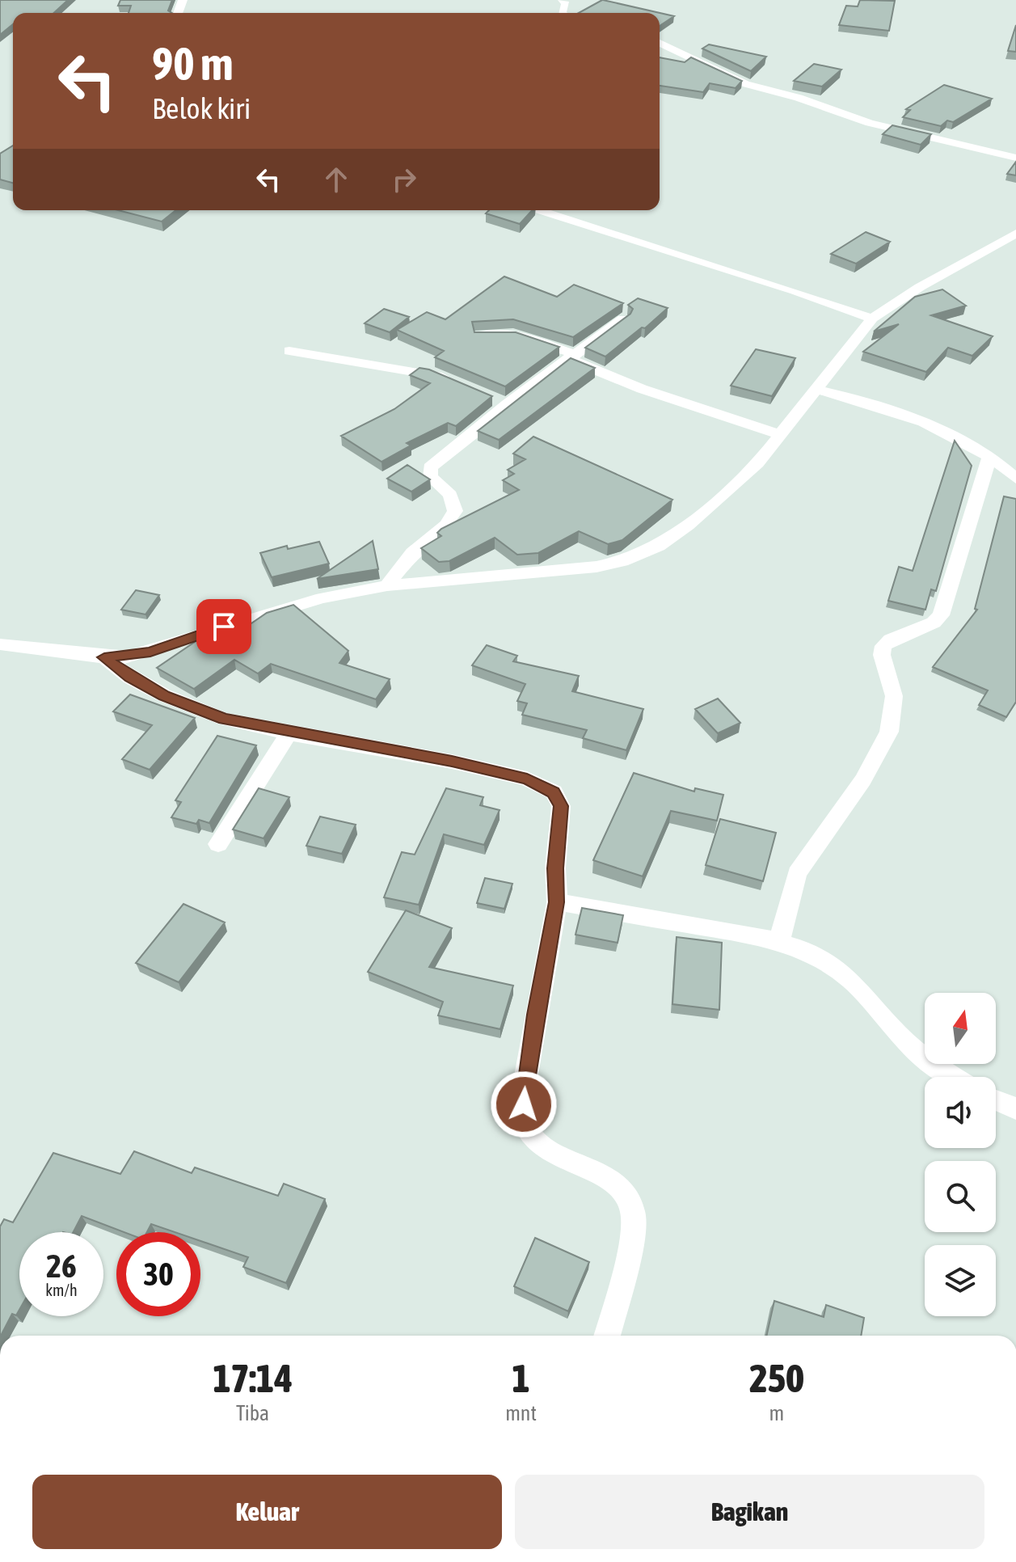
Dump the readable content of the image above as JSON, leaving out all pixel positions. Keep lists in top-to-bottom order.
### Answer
{
  "north": "top",
  "page": {
    "turn": ["90 m", "Belok kiri"],
    "speed": "26 km/h",
    "limit": "30",
    "eta": [
      "17:14",
      "Tiba",
      "1",
      "mnt",
      "250",
      "m"
    ],
    "buttons": ["Keluar", "Bagikan"]
  }
}
